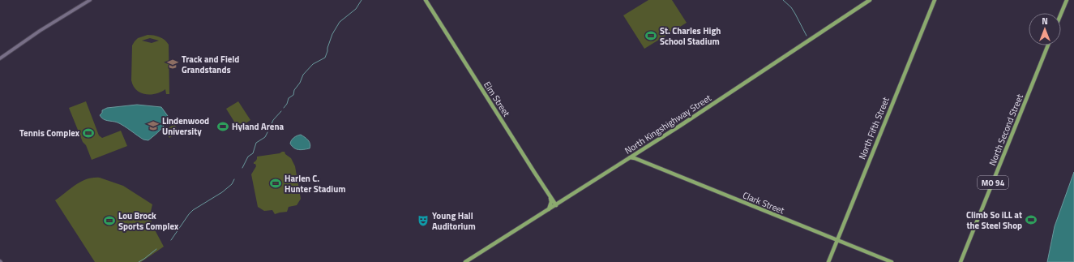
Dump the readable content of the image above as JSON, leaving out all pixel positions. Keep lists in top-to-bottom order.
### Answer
{
  "streets": {
    "main road": [
      "Elm Street",
      "North Kingshighway Street",
      "North Fifth Street",
      "North Second Street",
      "MO 94",
      "Clark Street"
    ]
  },
  "crossings": [
    ["Elm Street", "North Kingshighway Street"],
    ["North Kingshighway Street", "Clark Street"],
    ["North Fifth Street", "Clark Street"]
  ],
  "places": {
    "sports": [
      "St. Charles High School Stadium",
      "Hyland Arena",
      "Tennis Complex",
      "Harlen C. Hunter Stadium",
      "Climb So iLL at the Steel Shop",
      "Lou Brock Sports Complex"
    ],
    "school or university": ["Track and Field Grandstands", "Lindenwood University"],
    "theatre": ["Young Hall Auditorium"]
  },
  "north": "top"
}
